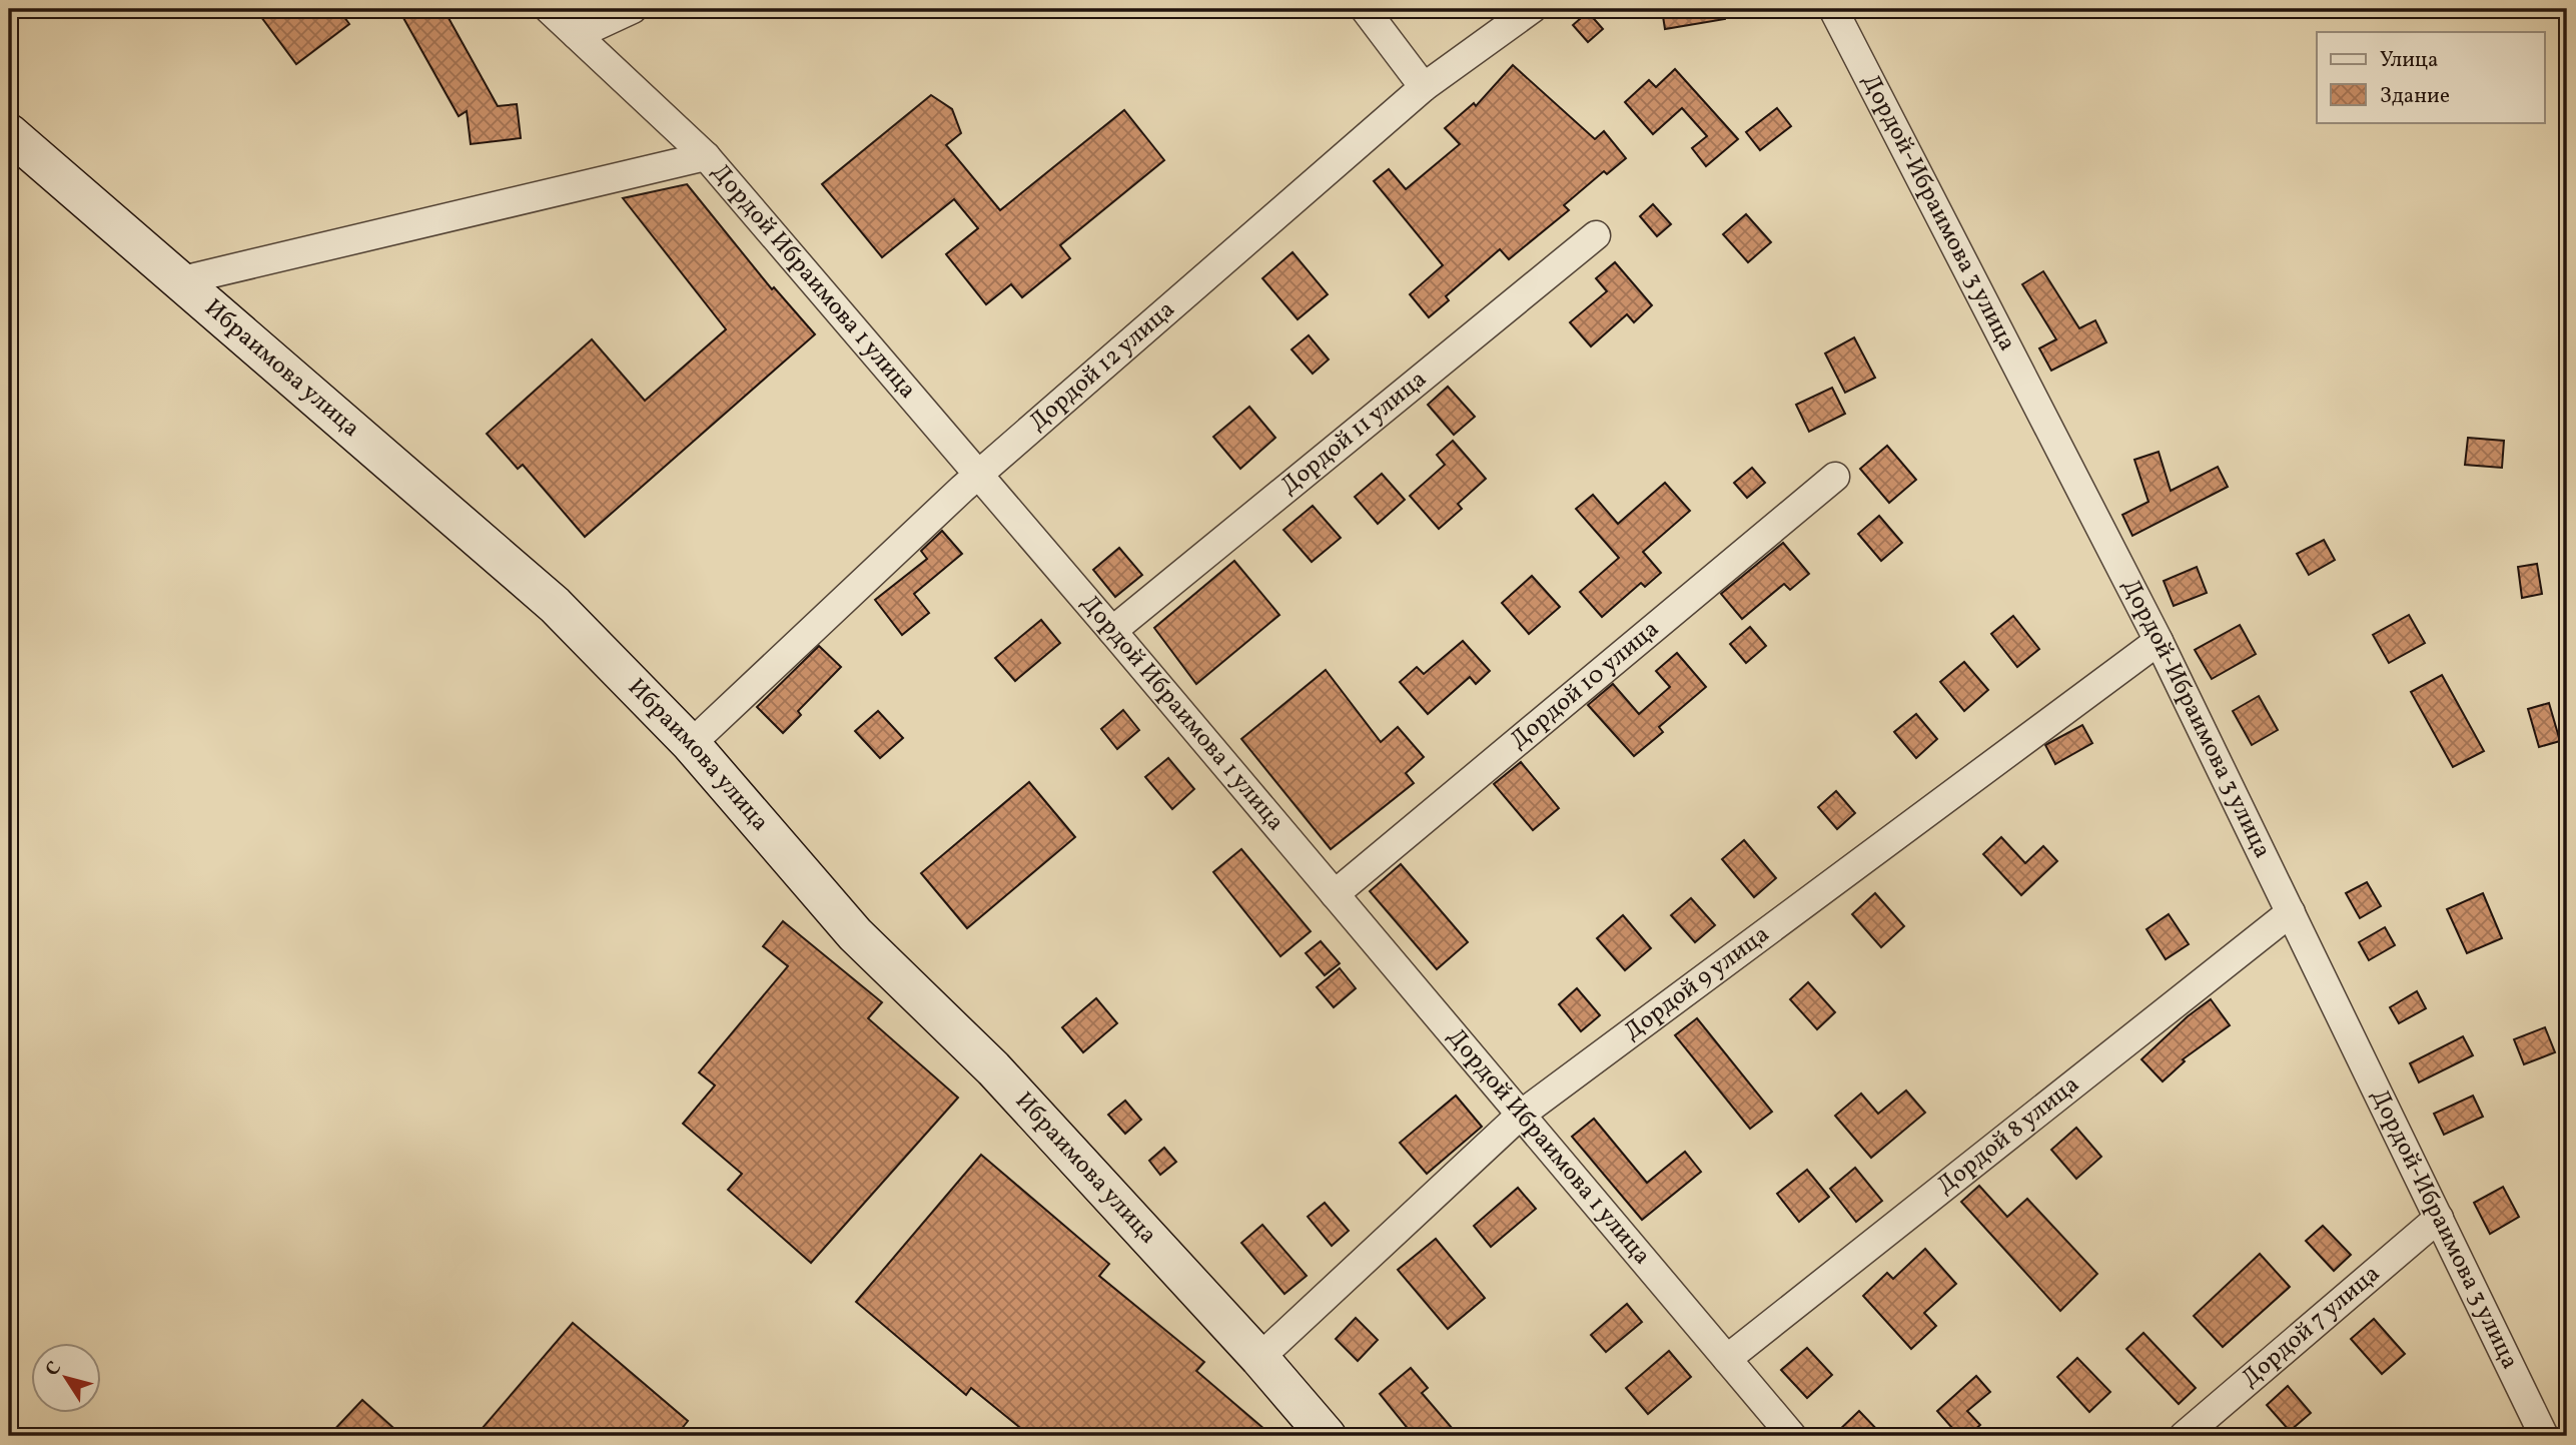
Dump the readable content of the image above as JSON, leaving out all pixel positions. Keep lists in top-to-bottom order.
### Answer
{
  "streets": {
    "main road": ["Ибраимова улица"],
    "street": [
      "Дордой-Ибраимова 3 улица",
      "Дордой Ибраимова 1 улица",
      "Дордой 12 улица",
      "Дордой 11 улица",
      "Дордой 10 улица",
      "Дордой 9 улица",
      "Дордой 8 улица",
      "Дордой 7 улица"
    ]
  },
  "crossings": [
    ["Дордой-Ибраимова 3 улица", "Дордой 9 улица"],
    ["Дордой-Ибраимова 3 улица", "Дордой 8 улица"],
    ["Дордой-Ибраимова 3 улица", "Дордой 7 улица"],
    ["Дордой Ибраимова 1 улица", "Дордой 12 улица"],
    ["Дордой Ибраимова 1 улица", "Дордой 11 улица"],
    ["Дордой Ибраимова 1 улица", "Дордой 10 улица"],
    ["Дордой Ибраимова 1 улица", "Дордой 9 улица"],
    ["Дордой Ибраимова 1 улица", "Дордой 8 улица"],
    ["Дордой 12 улица", "Ибраимова улица"],
    ["Ибраимова улица", "Дордой 9 улица"]
  ],
  "legend": ["Улица", "Здание"],
  "north": "top left"
}
